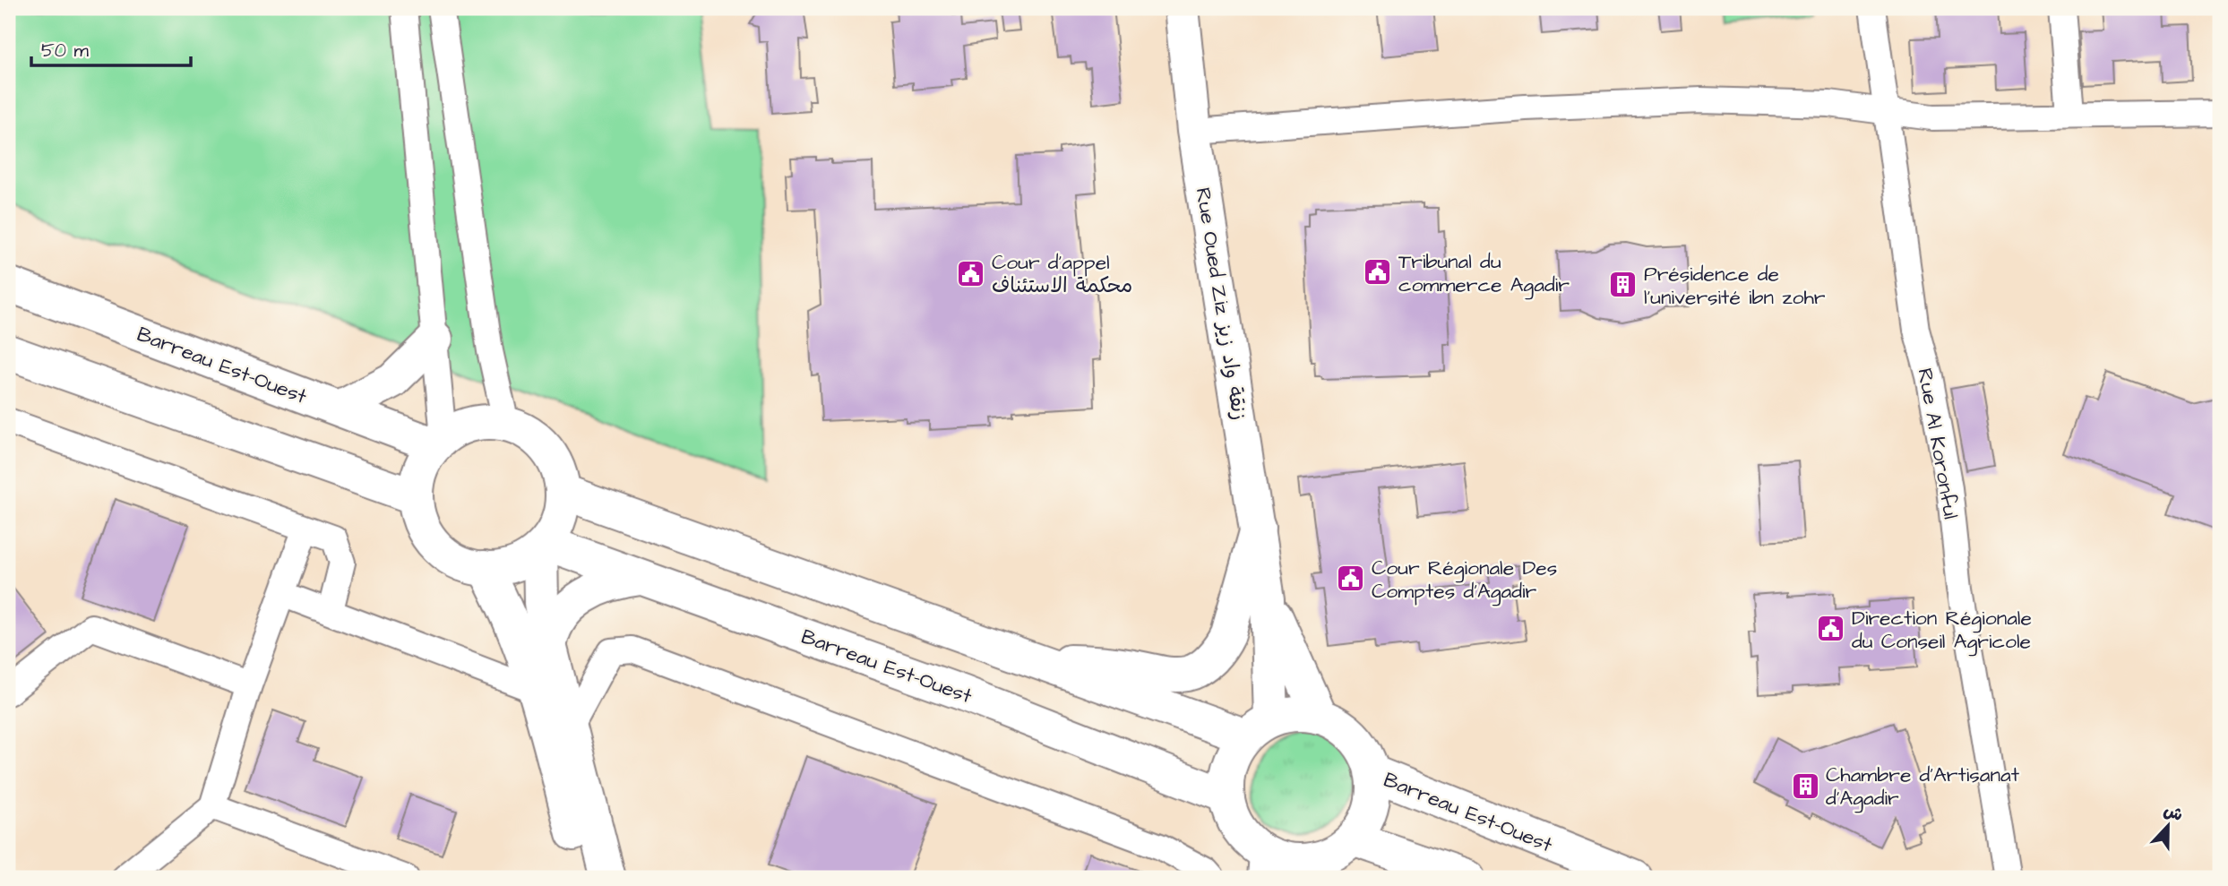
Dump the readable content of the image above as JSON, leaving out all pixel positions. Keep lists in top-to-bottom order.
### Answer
{
  "streets": {
    "main road": ["Rue Oued Ziz زنقة واد زيز", "Barreau Est-Ouest"],
    "street": ["Rue Al Koronful"]
  },
  "crossings": [
    ["Rue Oued Ziz زنقة واد زيز", "Barreau Est-Ouest"]
  ],
  "places": {
    "public building": [
      "Tribunal du commerce Agadir",
      "Cour d'appel محكمة الاستئناف",
      "Cour Régionale Des Comptes d'Agadir",
      "Direction Régionale du Conseil Agricole"
    ],
    "building": ["Présidence de l'université ibn zohr", "Chambre d'Artisanat d'Agadir"]
  },
  "scale_bar": "50 m",
  "north": "top"
}
